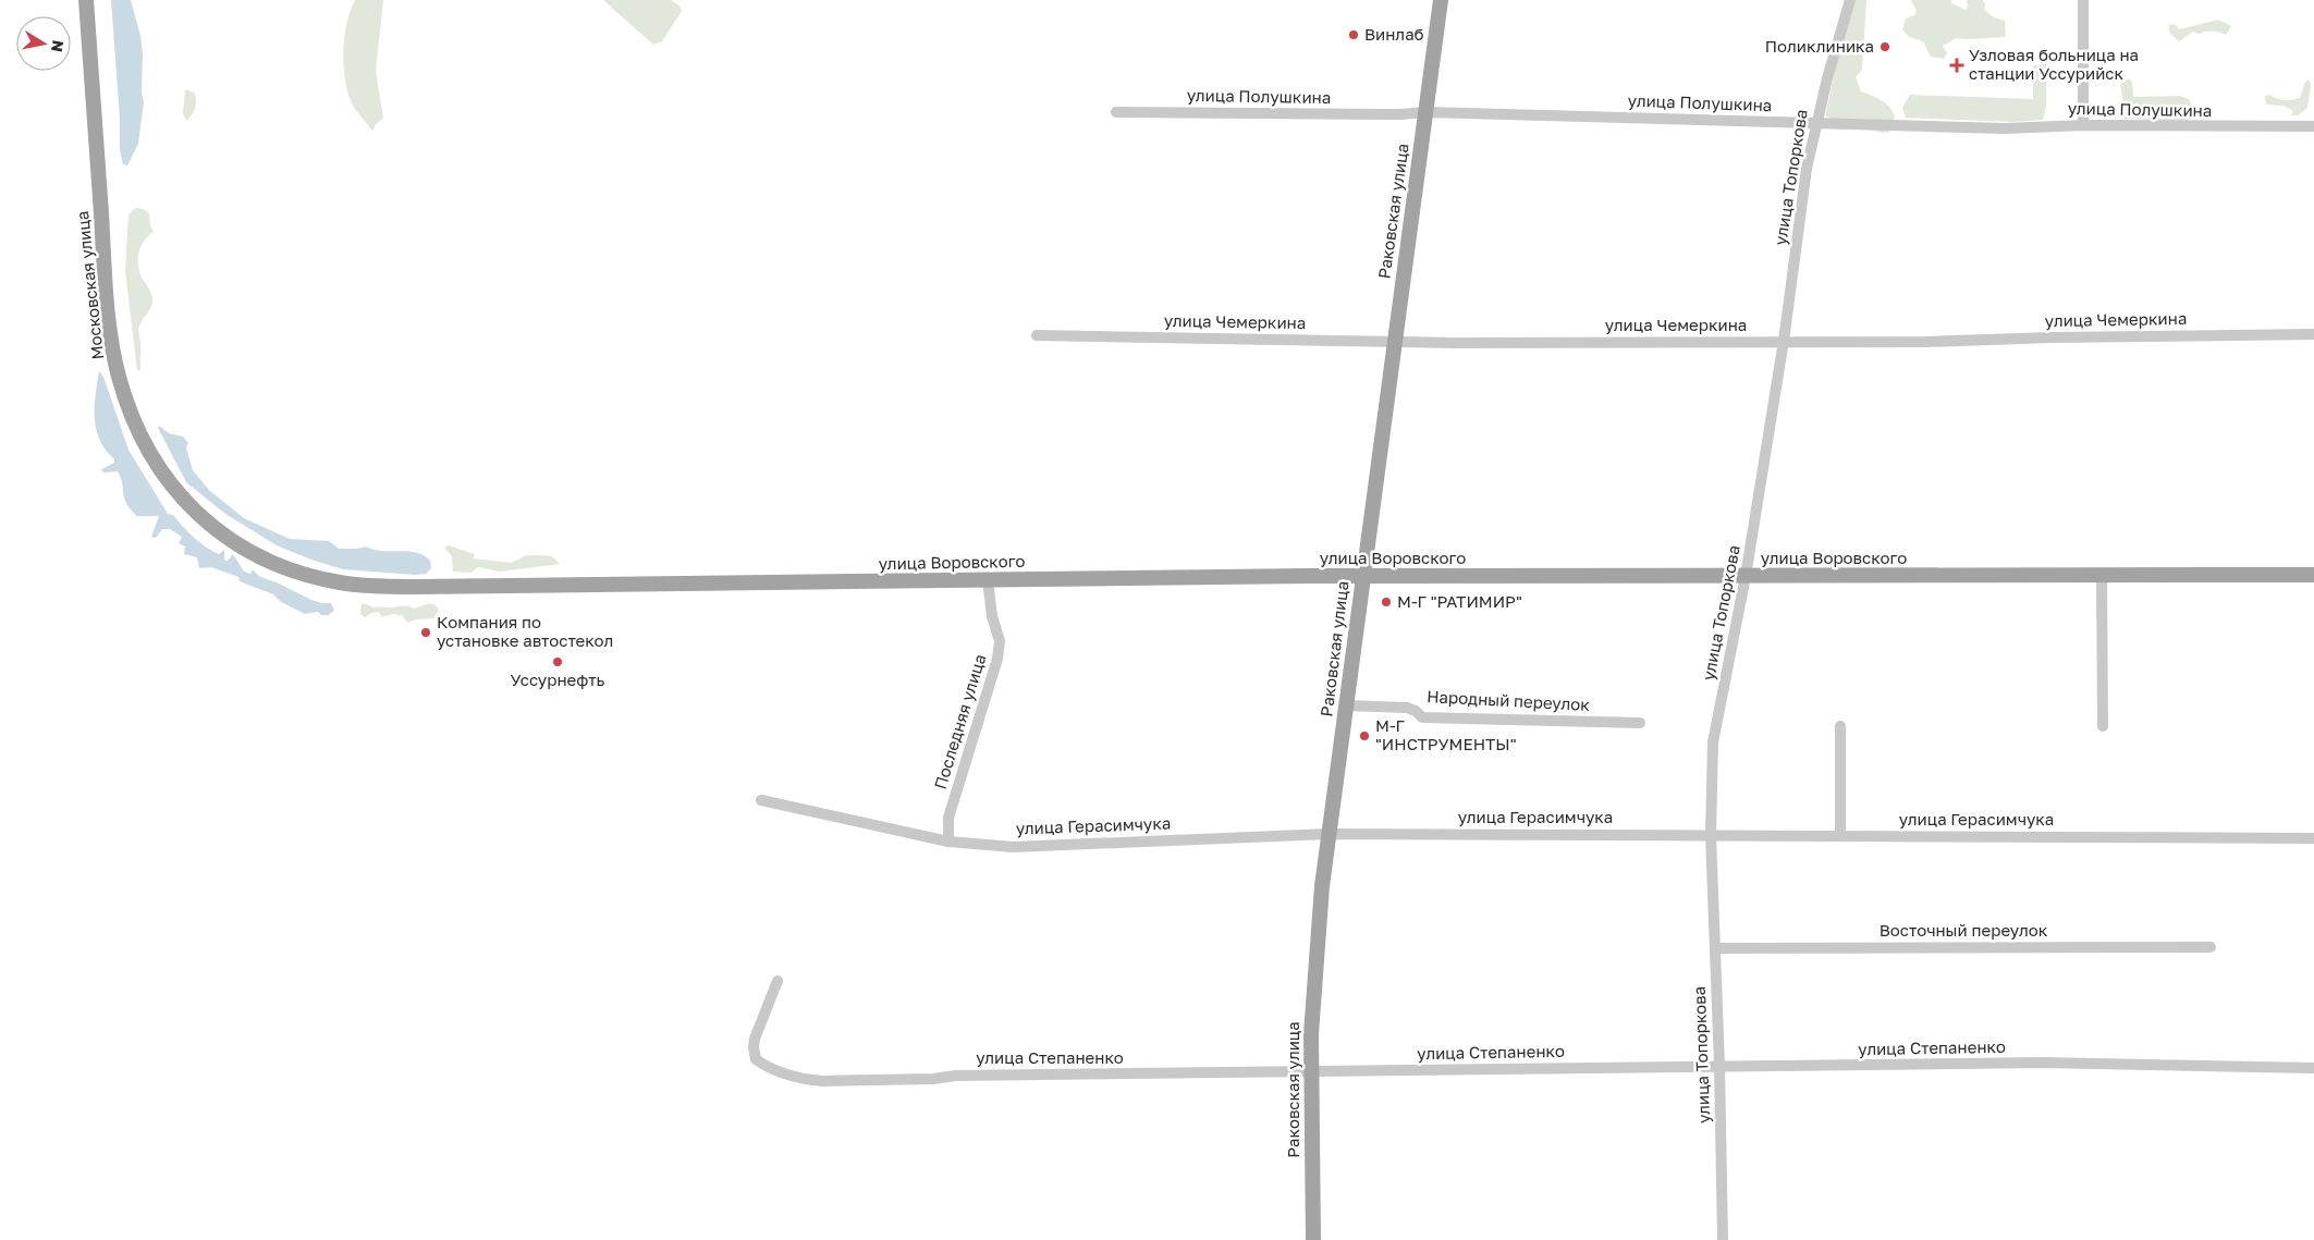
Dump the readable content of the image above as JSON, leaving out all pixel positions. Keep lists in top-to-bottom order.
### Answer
{
  "streets": {
    "main road": ["Раковская улица", "Московская улица", "улица Воровского"],
    "street": [
      "улица Полушкина",
      "улица Топоркова",
      "улица Чемеркина",
      "Народный переулок",
      "Последняя улица",
      "улица Герасимчука",
      "Восточный переулок",
      "улица Степаненко"
    ]
  },
  "crossings": [
    ["улица Полушкина", "улица Топоркова"],
    ["улица Полушкина", "Раковская улица"],
    ["улица Топоркова", "улица Чемеркина"],
    ["улица Топоркова", "улица Воровского"],
    ["улица Топоркова", "улица Герасимчука"],
    ["улица Топоркова", "Восточный переулок"],
    ["улица Топоркова", "улица Степаненко"],
    ["Раковская улица", "улица Чемеркина"],
    ["Раковская улица", "улица Воровского"],
    ["Раковская улица", "Народный переулок"],
    ["Раковская улица", "улица Герасимчука"],
    ["Раковская улица", "улица Степаненко"],
    ["Московская улица", "улица Воровского"],
    ["улица Воровского", "Последняя улица"],
    ["Последняя улица", "улица Герасимчука"]
  ],
  "places": {
    "other": [
      "Винлаб",
      "Поликлиника",
      "М-Г \"РАТИМИР\"",
      "Компания по установке автостекол",
      "Уссурнефть",
      "М-Г \"ИНСТРУМЕНТЫ\""
    ],
    "health": ["Узловая больница на станции Уссурийск"]
  },
  "north": "right"
}
